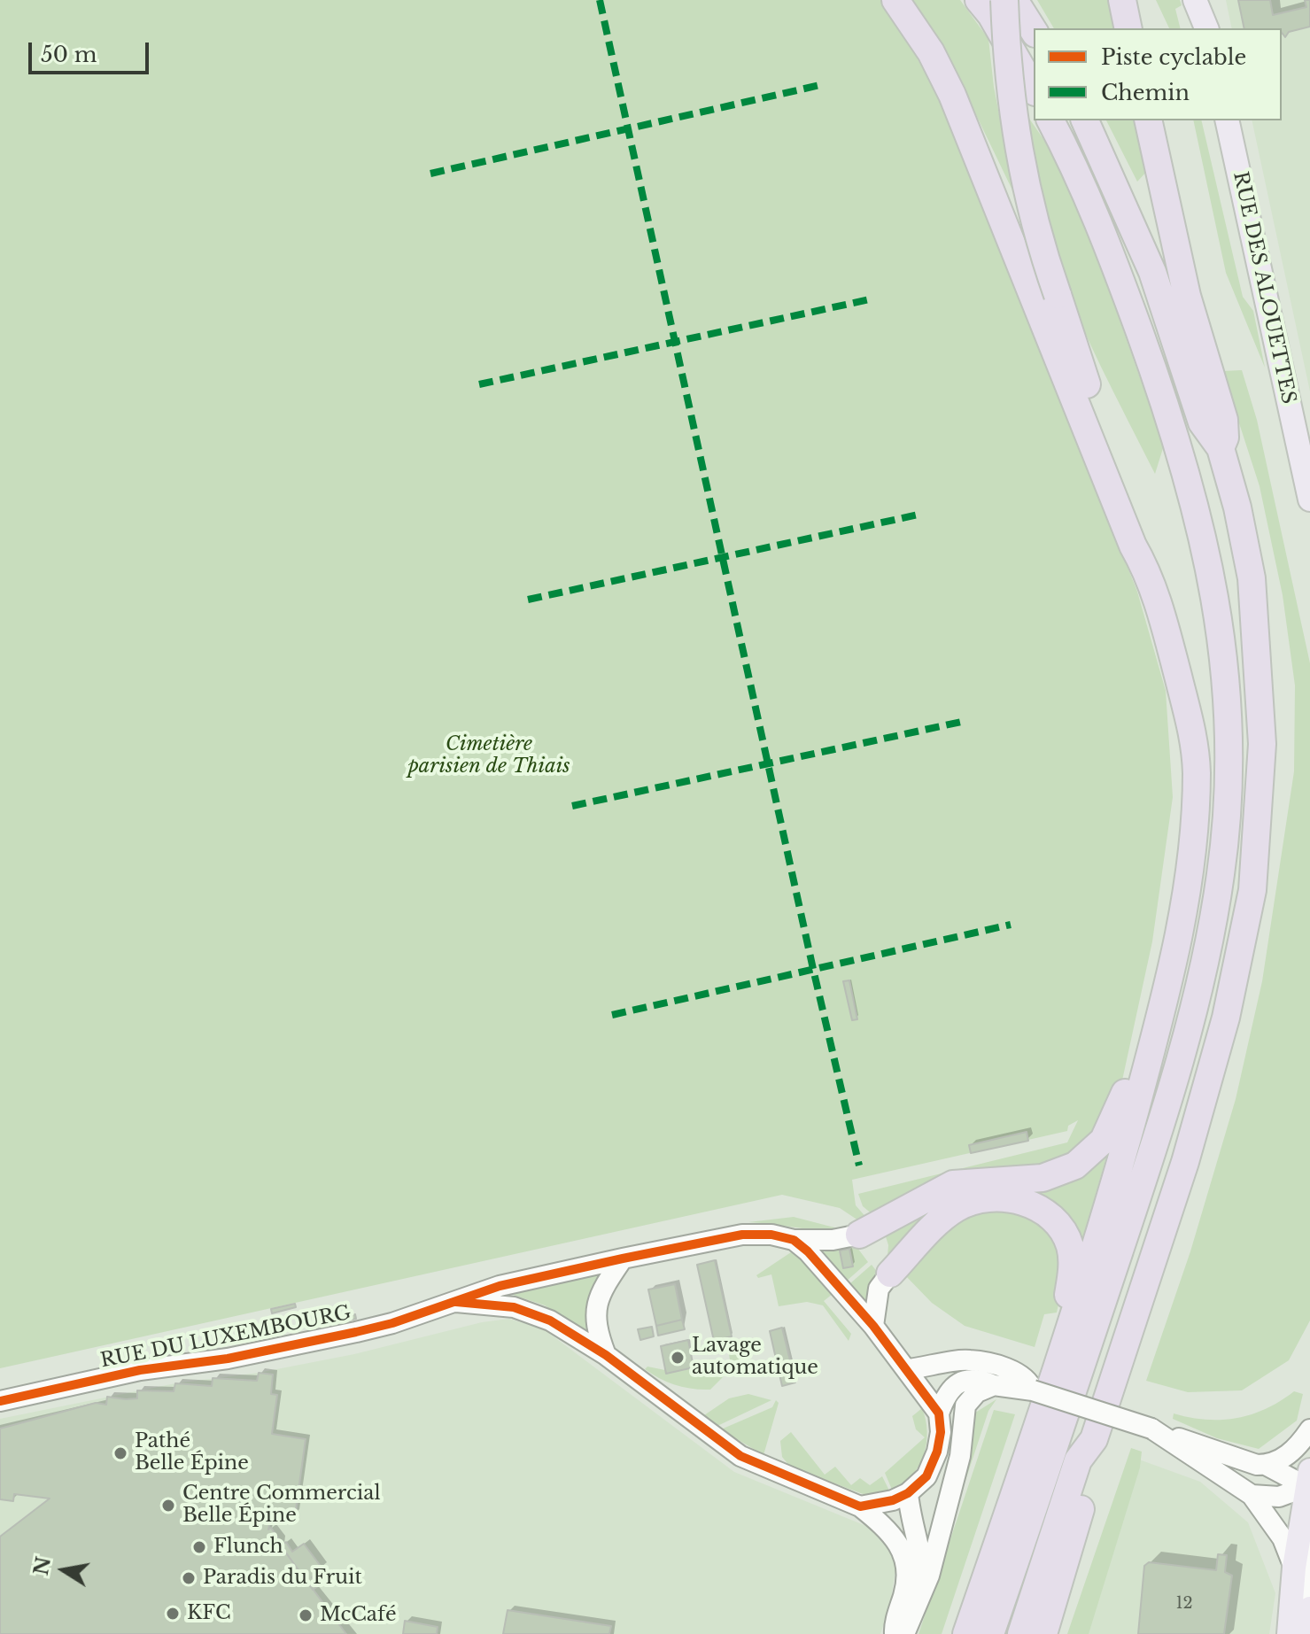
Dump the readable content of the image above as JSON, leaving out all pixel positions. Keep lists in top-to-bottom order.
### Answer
{
  "streets": {
    "main road": ["RUE DES ALOUETTES"],
    "street": ["RUE DU LUXEMBOURG"]
  },
  "parks": ["Cimetière parisien de Thiais"],
  "places": [
    "Lavage automatique",
    "Pathé Belle Épine",
    "Centre Commercial Belle Épine",
    "Flunch",
    "Paradis du Fruit",
    "KFC",
    "McCafé"
  ],
  "house_numbers": ["12"],
  "legend": ["Piste cyclable", "Chemin"],
  "scale_bar": "50 m",
  "north": "left"
}
